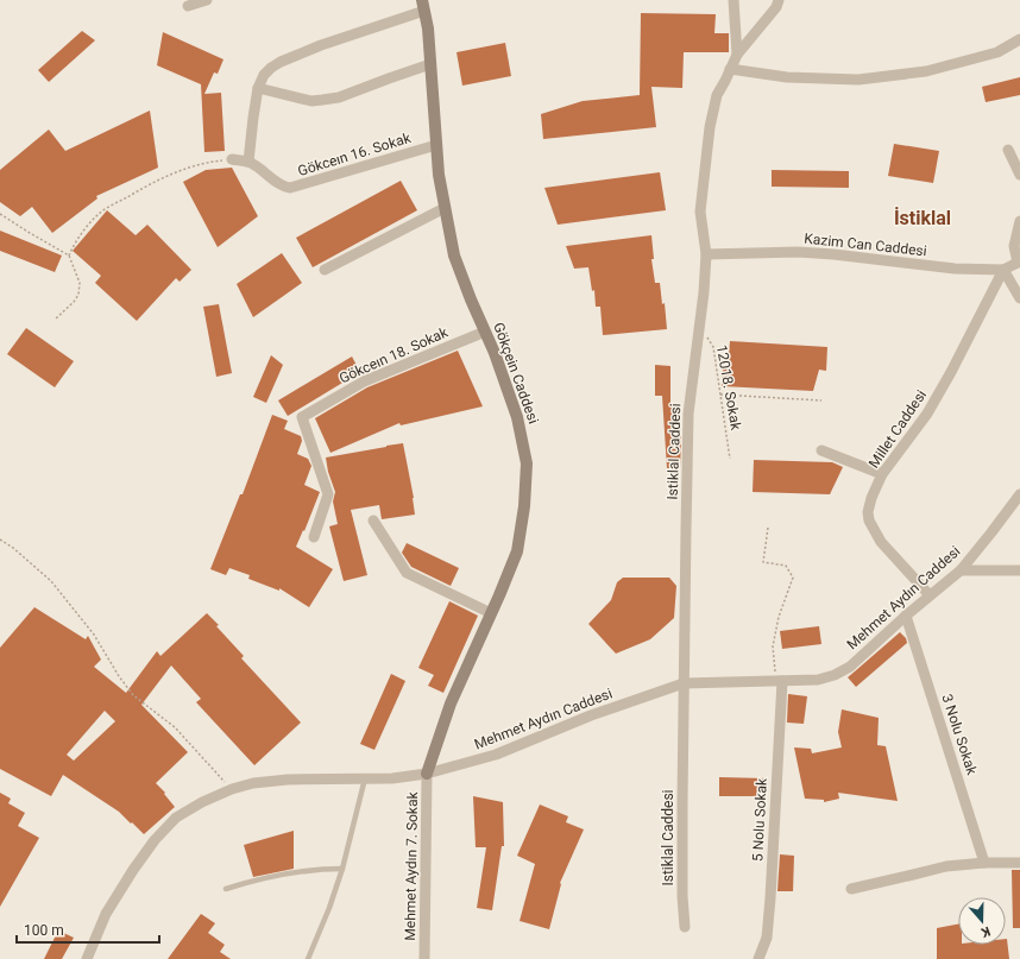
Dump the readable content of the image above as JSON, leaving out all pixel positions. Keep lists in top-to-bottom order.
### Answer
{
  "streets": {
    "street": [
      "Gökceın 16. Sokak",
      "Kazim Can Caddesi",
      "Gökceın 18. Sokak",
      "Gökçein Caddesi",
      "Millet Caddesi",
      "Istiklal Caddesi",
      "Mehmet Aydın Caddesi",
      "3 Nolu Sokak",
      "5 Nolu Sokak",
      "Mehmet Aydın 7. Sokak"
    ],
    "path": ["12018. Sokak"]
  },
  "crossings": [
    ["Gökceın 16. Sokak", "Gökçein Caddesi"],
    ["Kazim Can Caddesi", "Millet Caddesi"],
    ["Kazim Can Caddesi", "Istiklal Caddesi"],
    ["Gökceın 18. Sokak", "Gökçein Caddesi"],
    ["Gökçein Caddesi", "Mehmet Aydın Caddesi"],
    ["Gökçein Caddesi", "Mehmet Aydın 7. Sokak"],
    ["12018. Sokak", "Istiklal Caddesi"],
    ["Millet Caddesi", "Mehmet Aydın Caddesi"],
    ["Istiklal Caddesi", "Mehmet Aydın Caddesi"],
    ["Mehmet Aydın Caddesi", "3 Nolu Sokak"],
    ["Mehmet Aydın Caddesi", "5 Nolu Sokak"],
    ["Mehmet Aydın Caddesi", "Mehmet Aydın 7. Sokak"]
  ],
  "districts": ["İstiklal"],
  "scale_bar": "100 m",
  "north": "bottom"
}
